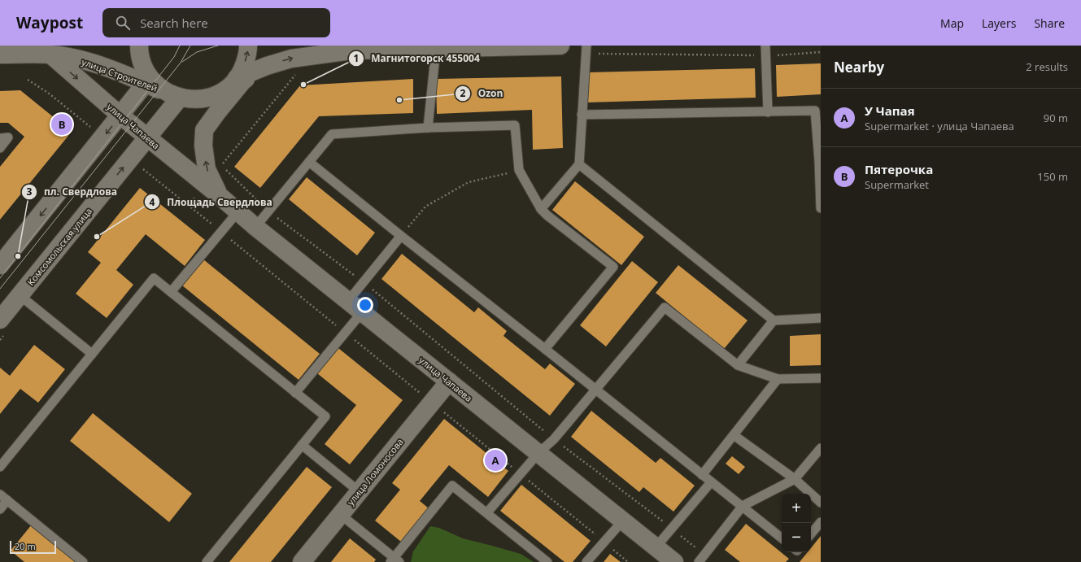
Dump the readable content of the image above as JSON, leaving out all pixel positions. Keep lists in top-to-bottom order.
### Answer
{
  "streets": {
    "street": [
      "улица Строителей",
      "улица Чапаева",
      "Комсомольская улица",
      "улица Ломоносова"
    ]
  },
  "crossings": [
    ["улица Строителей", "улица Чапаева"],
    ["улица Чапаева", "Комсомольская улица"],
    ["улица Чапаева", "улица Ломоносова"]
  ],
  "places": [
    "Магнитогорск 455004",
    "Ozon",
    "Площадь Свердлова",
    "пл. Свердлова"
  ],
  "scale_bar": "20 m",
  "page": {
    "header": "Waypost",
    "search": "Search here",
    "nav": ["Map", "Layers", "Share"],
    "heading": ["Nearby", "2 results"],
    "list": [
      {
        "mark": "A",
        "name": "У Чапая",
        "note": "Supermarket · улица Чапаева",
        "value": "90 m"
      },
      {
        "mark": "B",
        "name": "Пятерочка",
        "note": "Supermarket",
        "value": "150 m"
      }
    ],
    "pins": ["B", "A"],
    "map_buttons": ["+", "−"],
    "scale": "20 m"
  }
}
